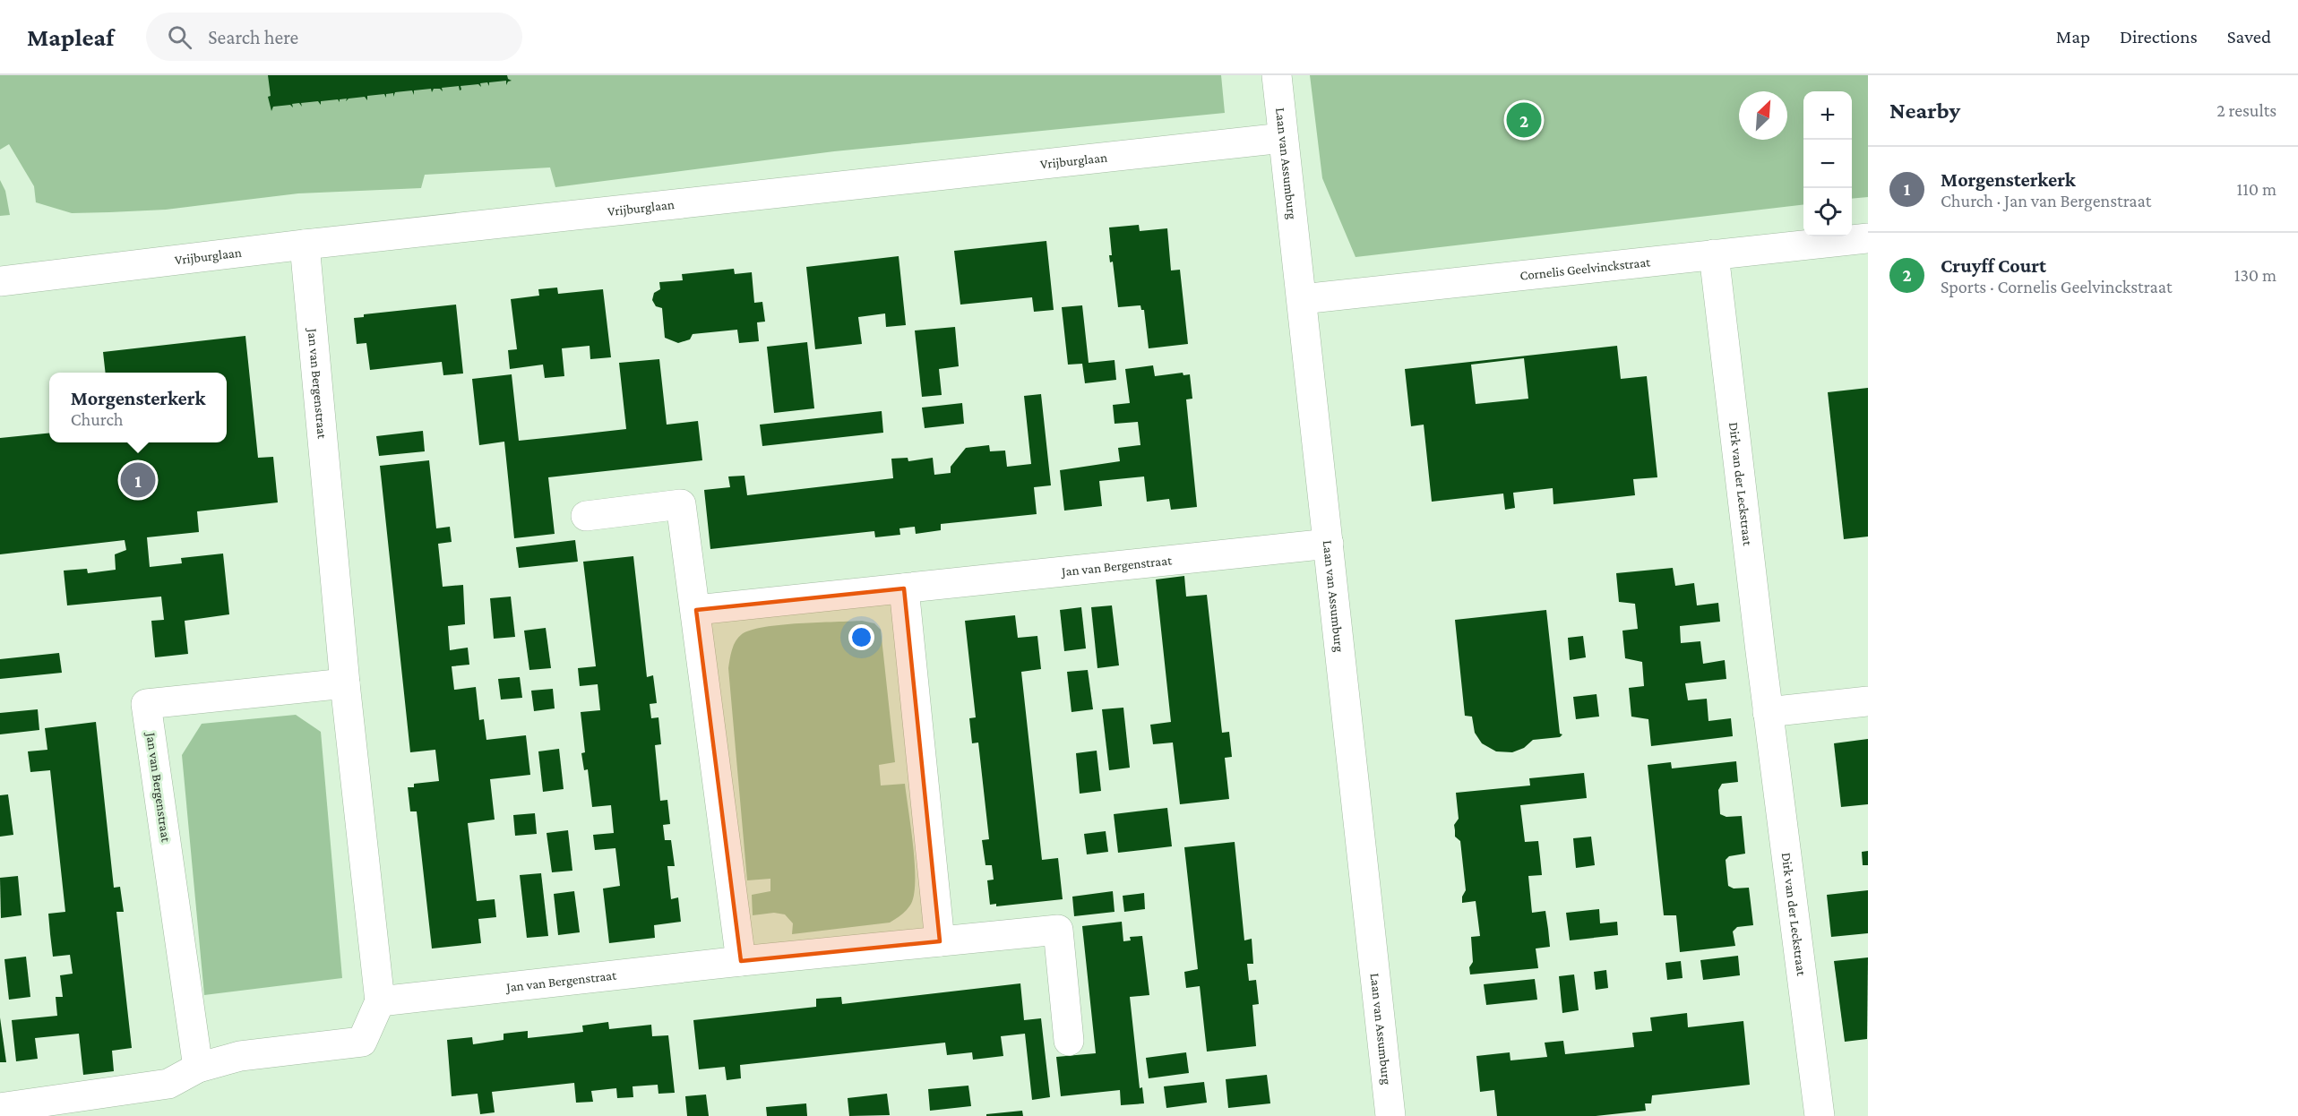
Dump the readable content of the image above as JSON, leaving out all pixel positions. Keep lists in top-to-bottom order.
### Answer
{
  "streets": {
    "street": [
      "Vrijburglaan",
      "Laan van Assumburg",
      "Cornelis Geelvinckstraat",
      "Jan van Bergenstraat",
      "Dirk van der Leckstraat"
    ]
  },
  "crossings": [
    ["Vrijburglaan", "Laan van Assumburg"],
    ["Vrijburglaan", "Jan van Bergenstraat"],
    ["Laan van Assumburg", "Cornelis Geelvinckstraat"],
    ["Laan van Assumburg", "Jan van Bergenstraat"],
    ["Cornelis Geelvinckstraat", "Dirk van der Leckstraat"]
  ],
  "north": "top right",
  "page": {
    "header": "Mapleaf",
    "search": "Search here",
    "nav": ["Map", "Directions", "Saved"],
    "heading": ["Nearby", "2 results"],
    "map_buttons": ["+", "−"],
    "pins": ["2", "1"],
    "list": [
      {
        "mark": "1",
        "name": "Morgensterkerk",
        "note": "Church · Jan van Bergenstraat",
        "value": "110 m"
      },
      {
        "mark": "2",
        "name": "Cruyff Court",
        "note": "Sports · Cornelis Geelvinckstraat",
        "value": "130 m"
      }
    ],
    "popup": ["Morgensterkerk", "Church"]
  }
}
